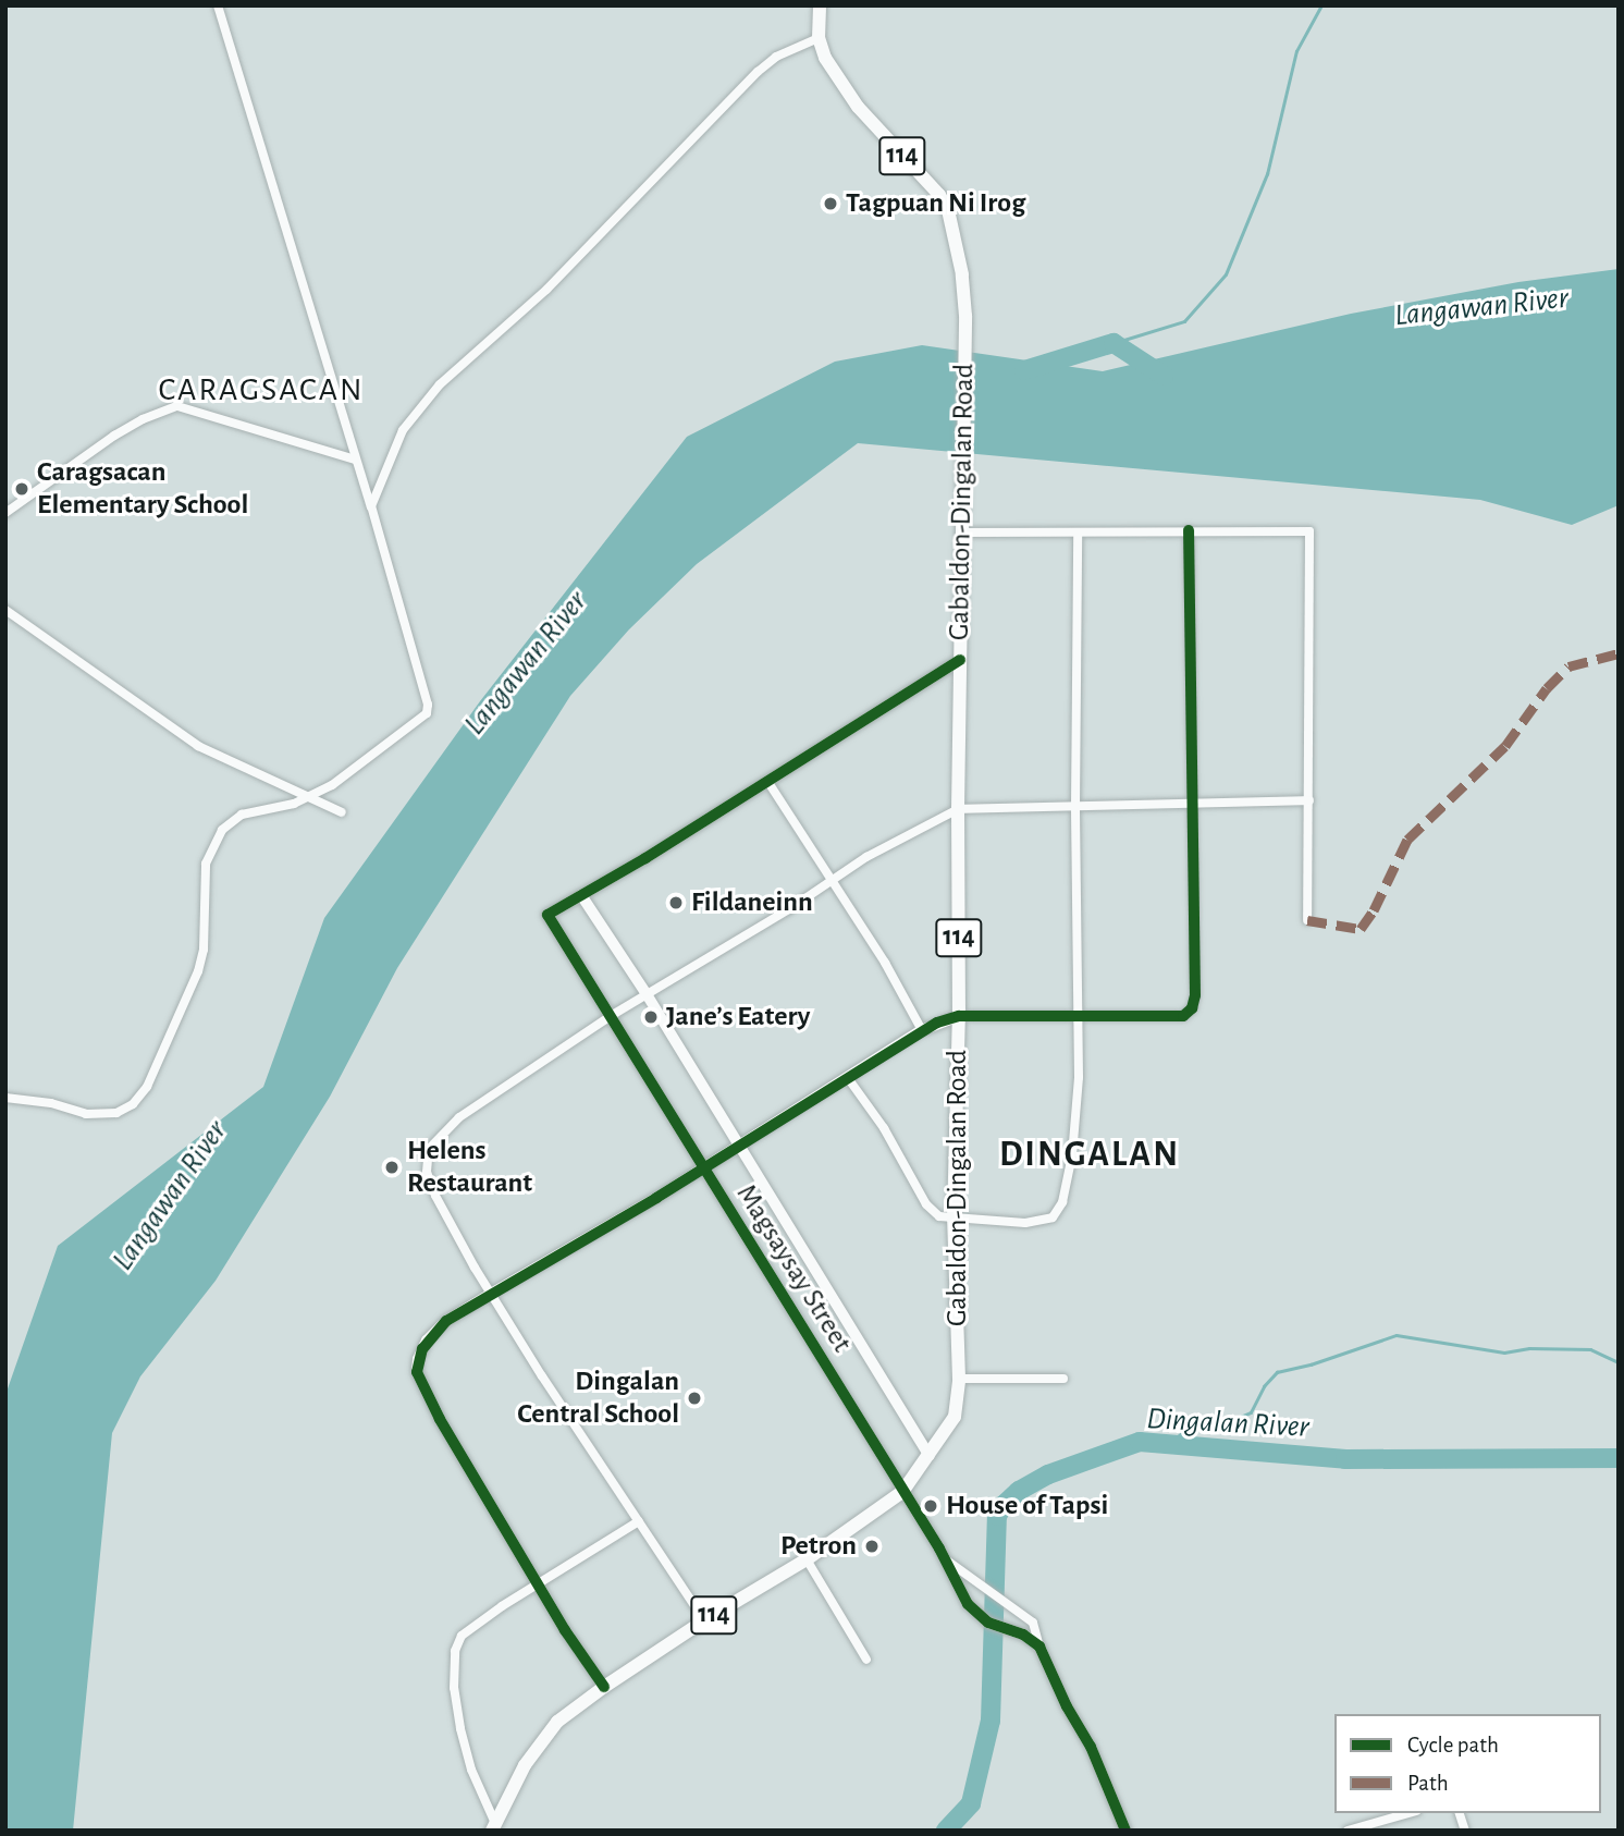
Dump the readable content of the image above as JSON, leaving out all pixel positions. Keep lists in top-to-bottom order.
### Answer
{
  "streets": {
    "main road": ["114", "Gabaldon-Dingalan Road"],
    "street": ["Magsaysay Street"]
  },
  "crossings": [
    ["Gabaldon-Dingalan Road", "Magsaysay Street"]
  ],
  "districts": ["CARAGSACAN", "DINGALAN"],
  "water": ["Langawan River", "Dingalan River"],
  "places": [
    "Tagpuan Ni Irog",
    "Caragsacan Elementary School",
    "Fildaneinn",
    "Jane’s Eatery",
    "Helens Restaurant",
    "Dingalan Central School",
    "House of Tapsi",
    "Petron"
  ],
  "legend": ["Cycle path", "Path"]
}
